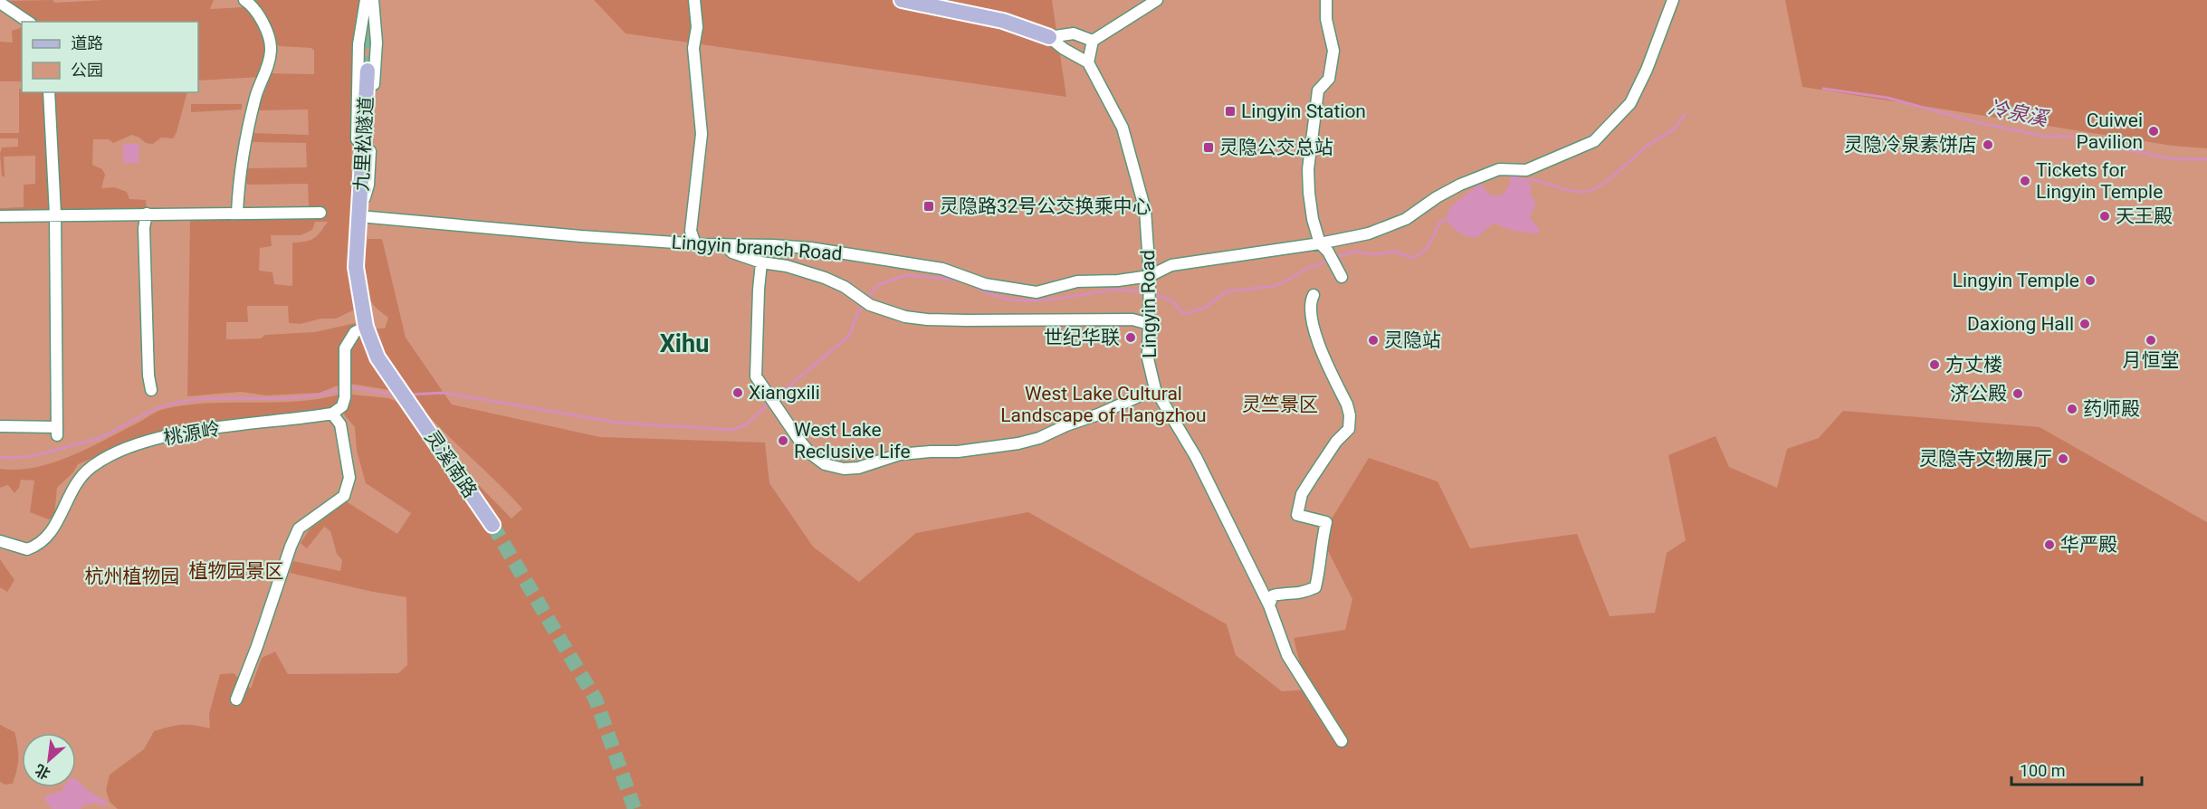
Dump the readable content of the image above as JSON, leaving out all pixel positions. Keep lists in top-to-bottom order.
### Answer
{
  "streets": {
    "main road": ["九里松隧道", "灵溪南路"],
    "street": ["Lingyin branch Road", "Lingyin Road", "桃源岭"]
  },
  "crossings": [
    ["九里松隧道", "Lingyin branch Road"],
    ["Lingyin branch Road", "Lingyin Road"]
  ],
  "districts": ["Xihu"],
  "water": ["冷泉溪"],
  "parks": [
    "West Lake Cultural Landscape of Hangzhou",
    "灵竺景区",
    "植物园景区",
    "杭州植物园"
  ],
  "places": {
    "transit": ["Lingyin Station", "灵隐公交总站", "灵隐路32号公交换乘中心"],
    "other": [
      "Cuiwei Pavilion",
      "灵隐冷泉素饼店",
      "Tickets for Lingyin Temple",
      "天王殿",
      "Lingyin Temple",
      "Daxiong Hall",
      "世纪华联",
      "灵隐站",
      "月恒堂",
      "方丈楼",
      "Xiangxili",
      "济公殿",
      "药师殿",
      "West Lake Reclusive Life",
      "灵隐寺文物展厅",
      "华严殿"
    ]
  },
  "legend": ["道路", "公园"],
  "scale_bar": "100 m",
  "north": "bottom left"
}
